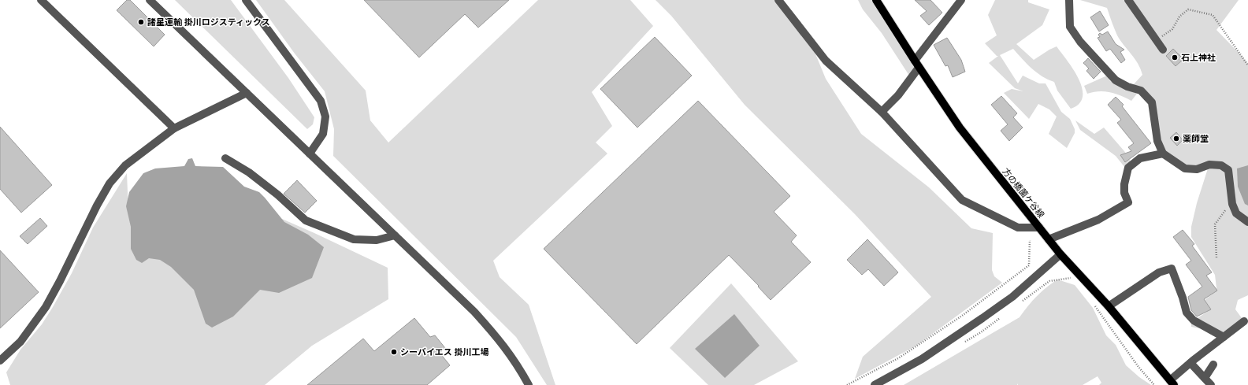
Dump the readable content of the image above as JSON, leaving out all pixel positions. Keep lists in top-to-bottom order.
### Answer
{
  "streets": {
    "main road": ["方の橋薗ケ谷線"]
  },
  "places": [
    "諸星運輸 掛川ロジスティックス",
    "石上神社",
    "薬師堂",
    "シーバイエス 掛川工場"
  ]
}
